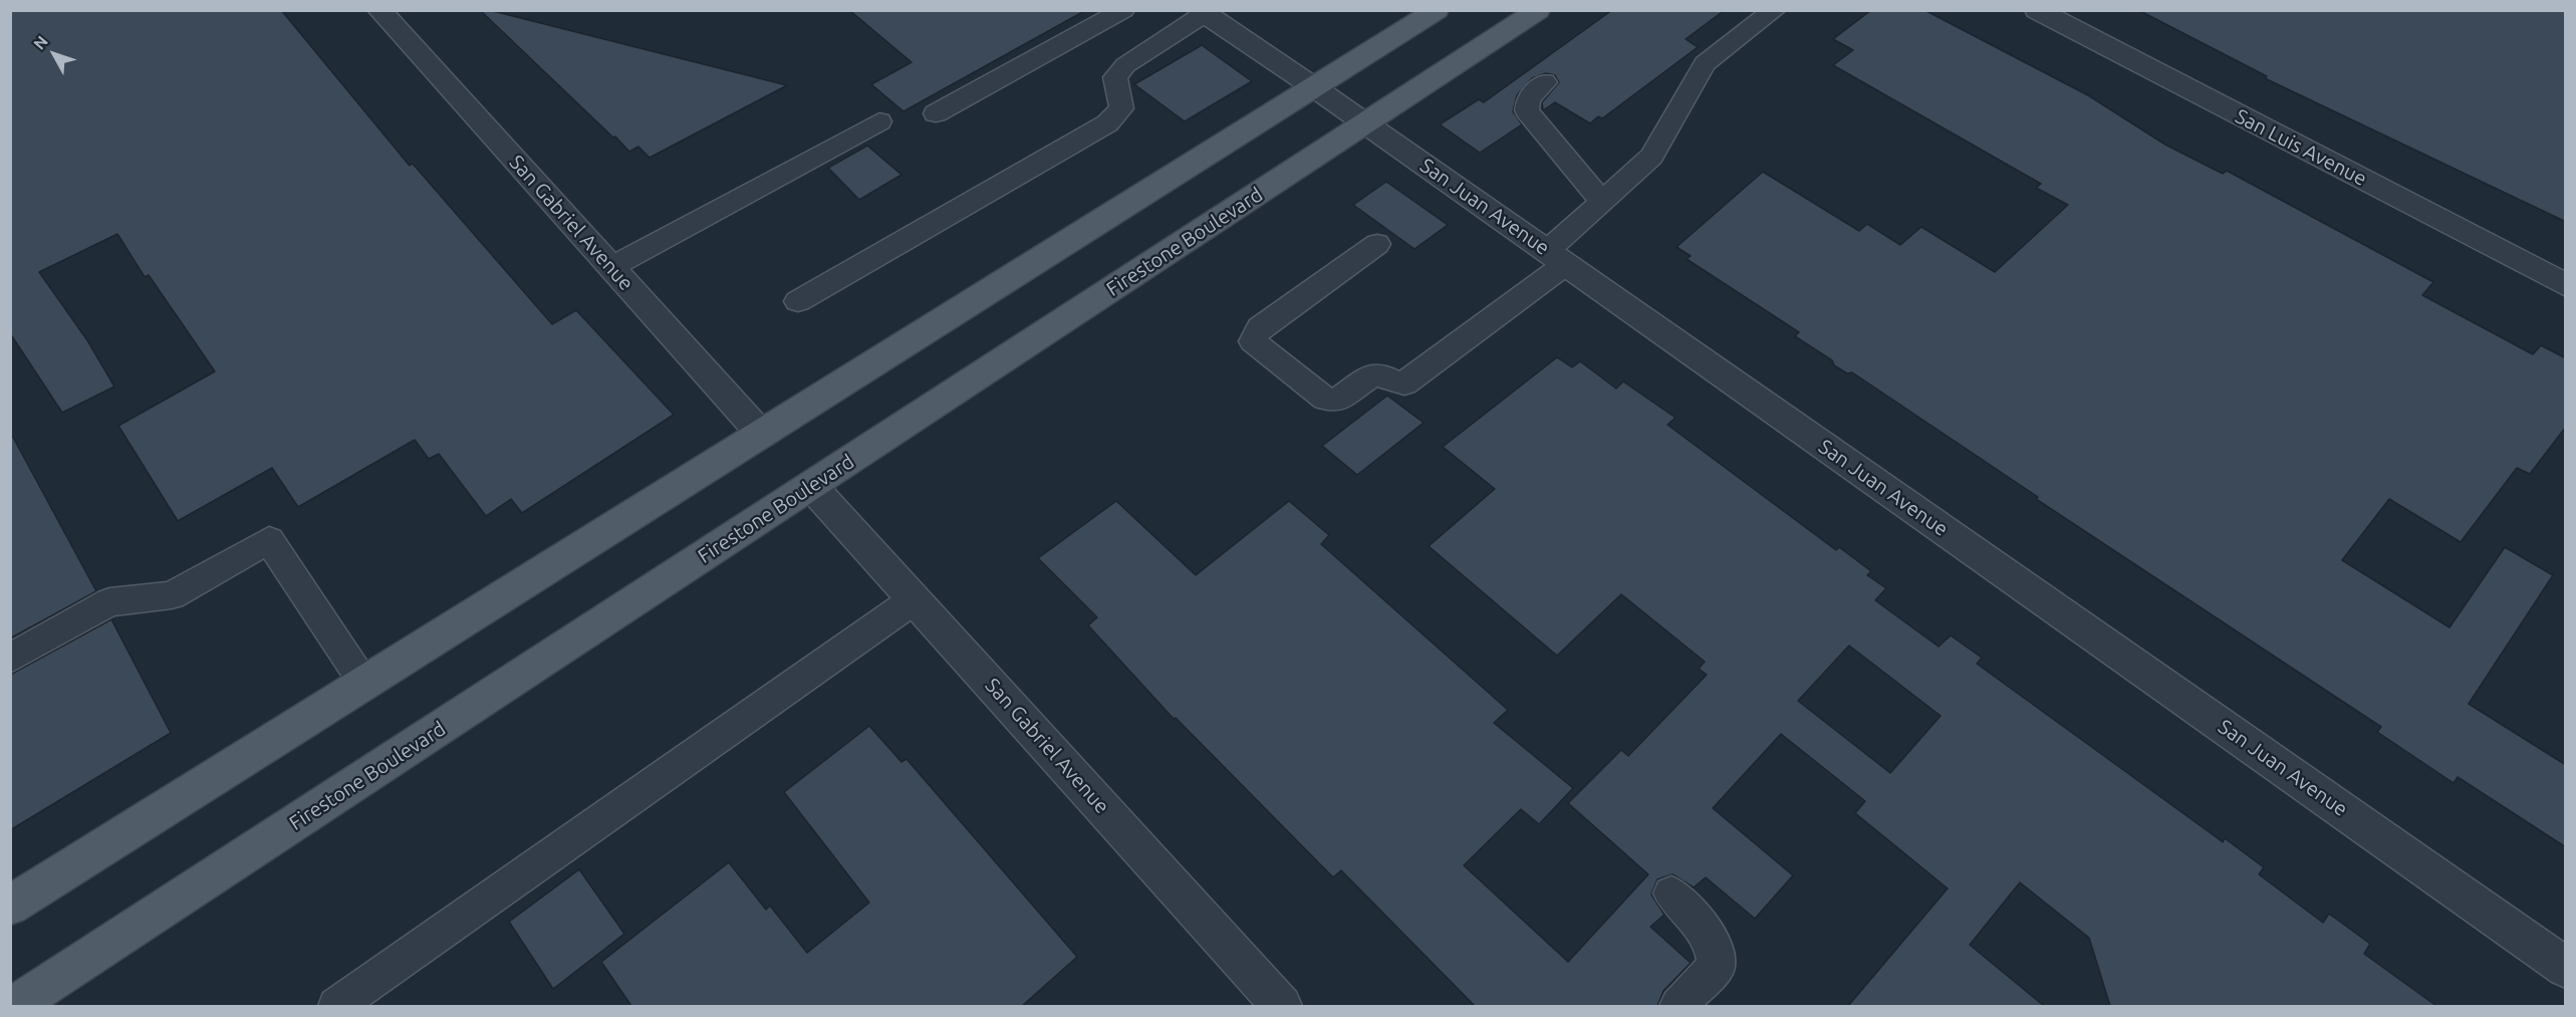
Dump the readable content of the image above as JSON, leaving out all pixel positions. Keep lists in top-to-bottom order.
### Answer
{
  "streets": {
    "main road": ["Firestone Boulevard"],
    "street": ["San Luis Avenue", "San Juan Avenue", "San Gabriel Avenue"]
  },
  "crossings": [
    ["San Juan Avenue", "Firestone Boulevard"],
    ["San Gabriel Avenue", "Firestone Boulevard"]
  ],
  "north": "top left"
}
